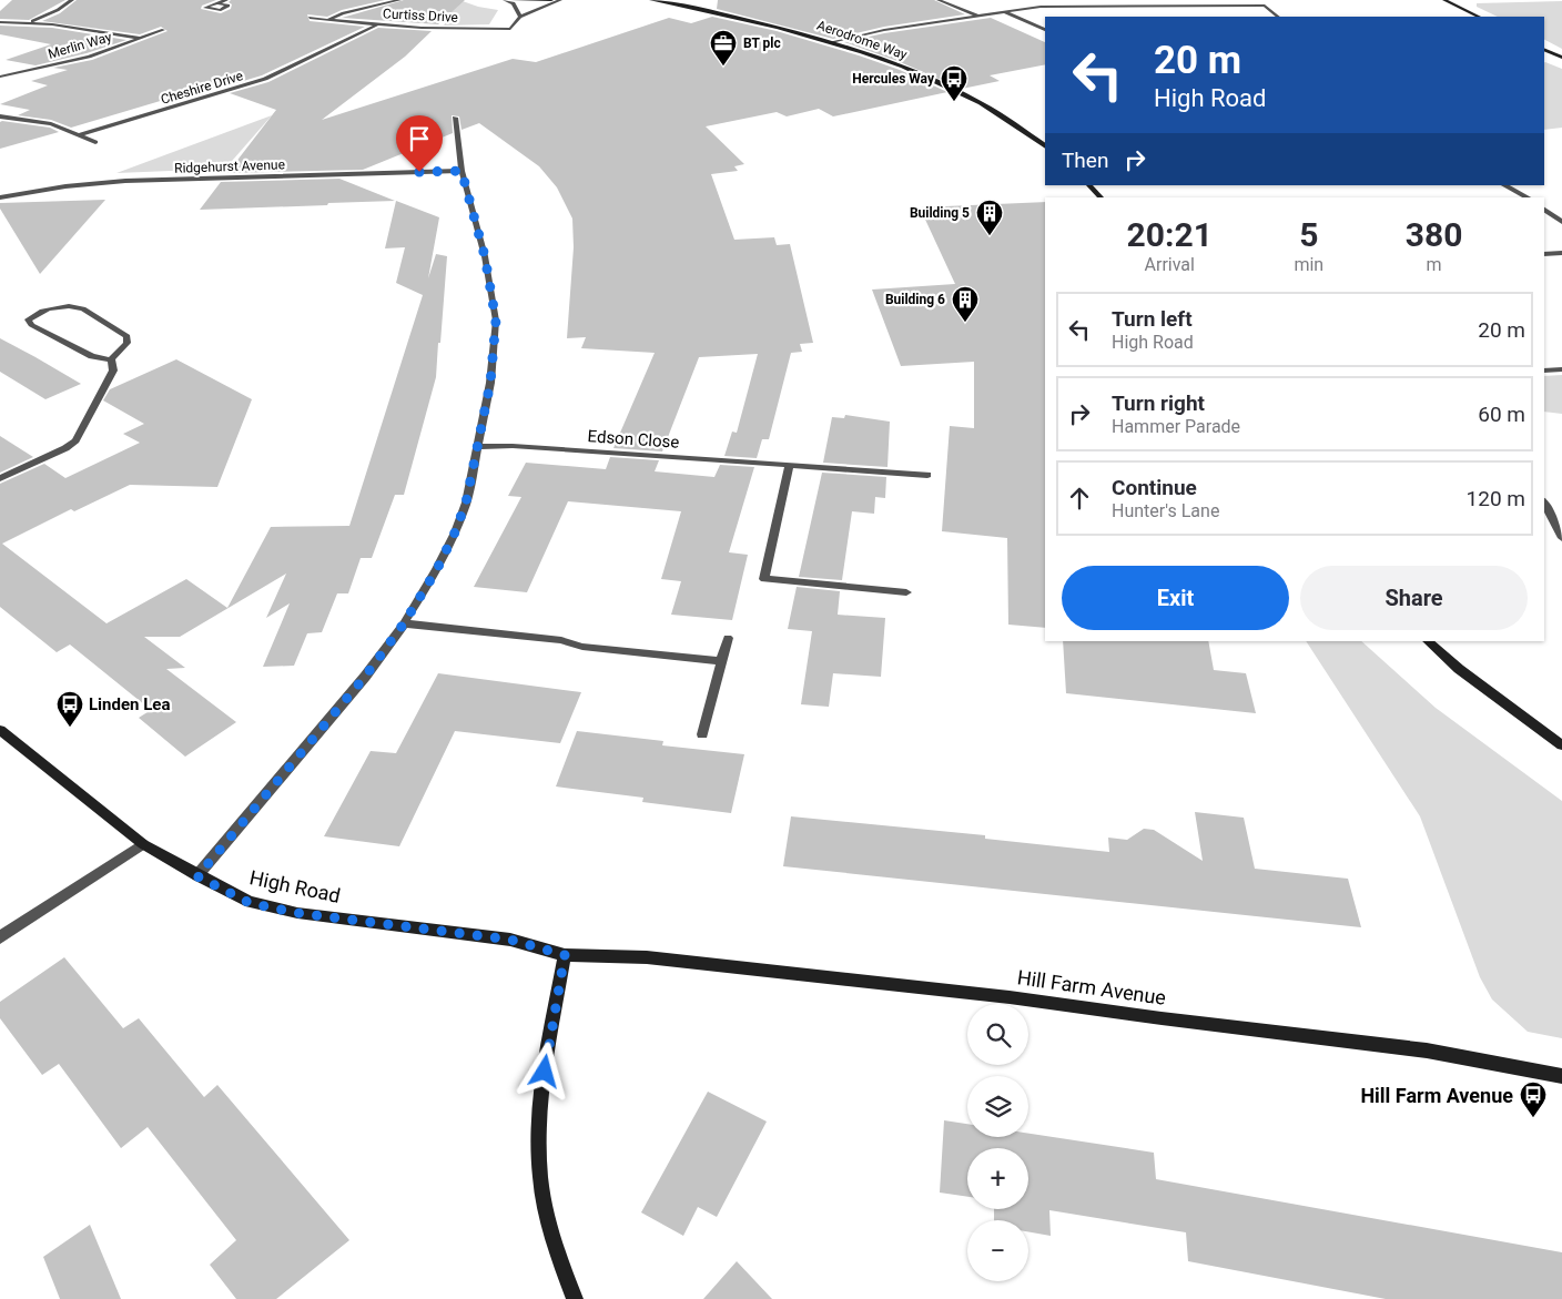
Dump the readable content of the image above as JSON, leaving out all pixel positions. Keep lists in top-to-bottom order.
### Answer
{
  "streets": {
    "street": [
      "Curtiss Drive",
      "Aerodrome Way",
      "Merlin Way",
      "Cheshire Drive",
      "Ridgehurst Avenue",
      "Edson Close",
      "High Road",
      "Hill Farm Avenue"
    ]
  },
  "crossings": [
    ["Curtiss Drive", "Cheshire Drive"],
    ["High Road", "Hill Farm Avenue"]
  ],
  "places": {
    "office": ["BT plc"],
    "bus stop": ["Hercules Way", "Linden Lea", "Hill Farm Avenue"],
    "building": ["Building 5", "Building 6"]
  },
  "page": {
    "turn": ["20 m", "High Road"],
    "then": "Then",
    "eta": [
      "20:21",
      "Arrival",
      "5",
      "min",
      "380",
      "m"
    ],
    "list": [
      {
        "name": "Turn left",
        "note": "High Road",
        "value": "20 m"
      },
      {
        "name": "Turn right",
        "note": "Hammer Parade",
        "value": "60 m"
      },
      {
        "name": "Continue",
        "note": "Hunter's Lane",
        "value": "120 m"
      }
    ],
    "buttons": ["Exit", "Share"],
    "map_buttons": ["+", "−"]
  }
}
